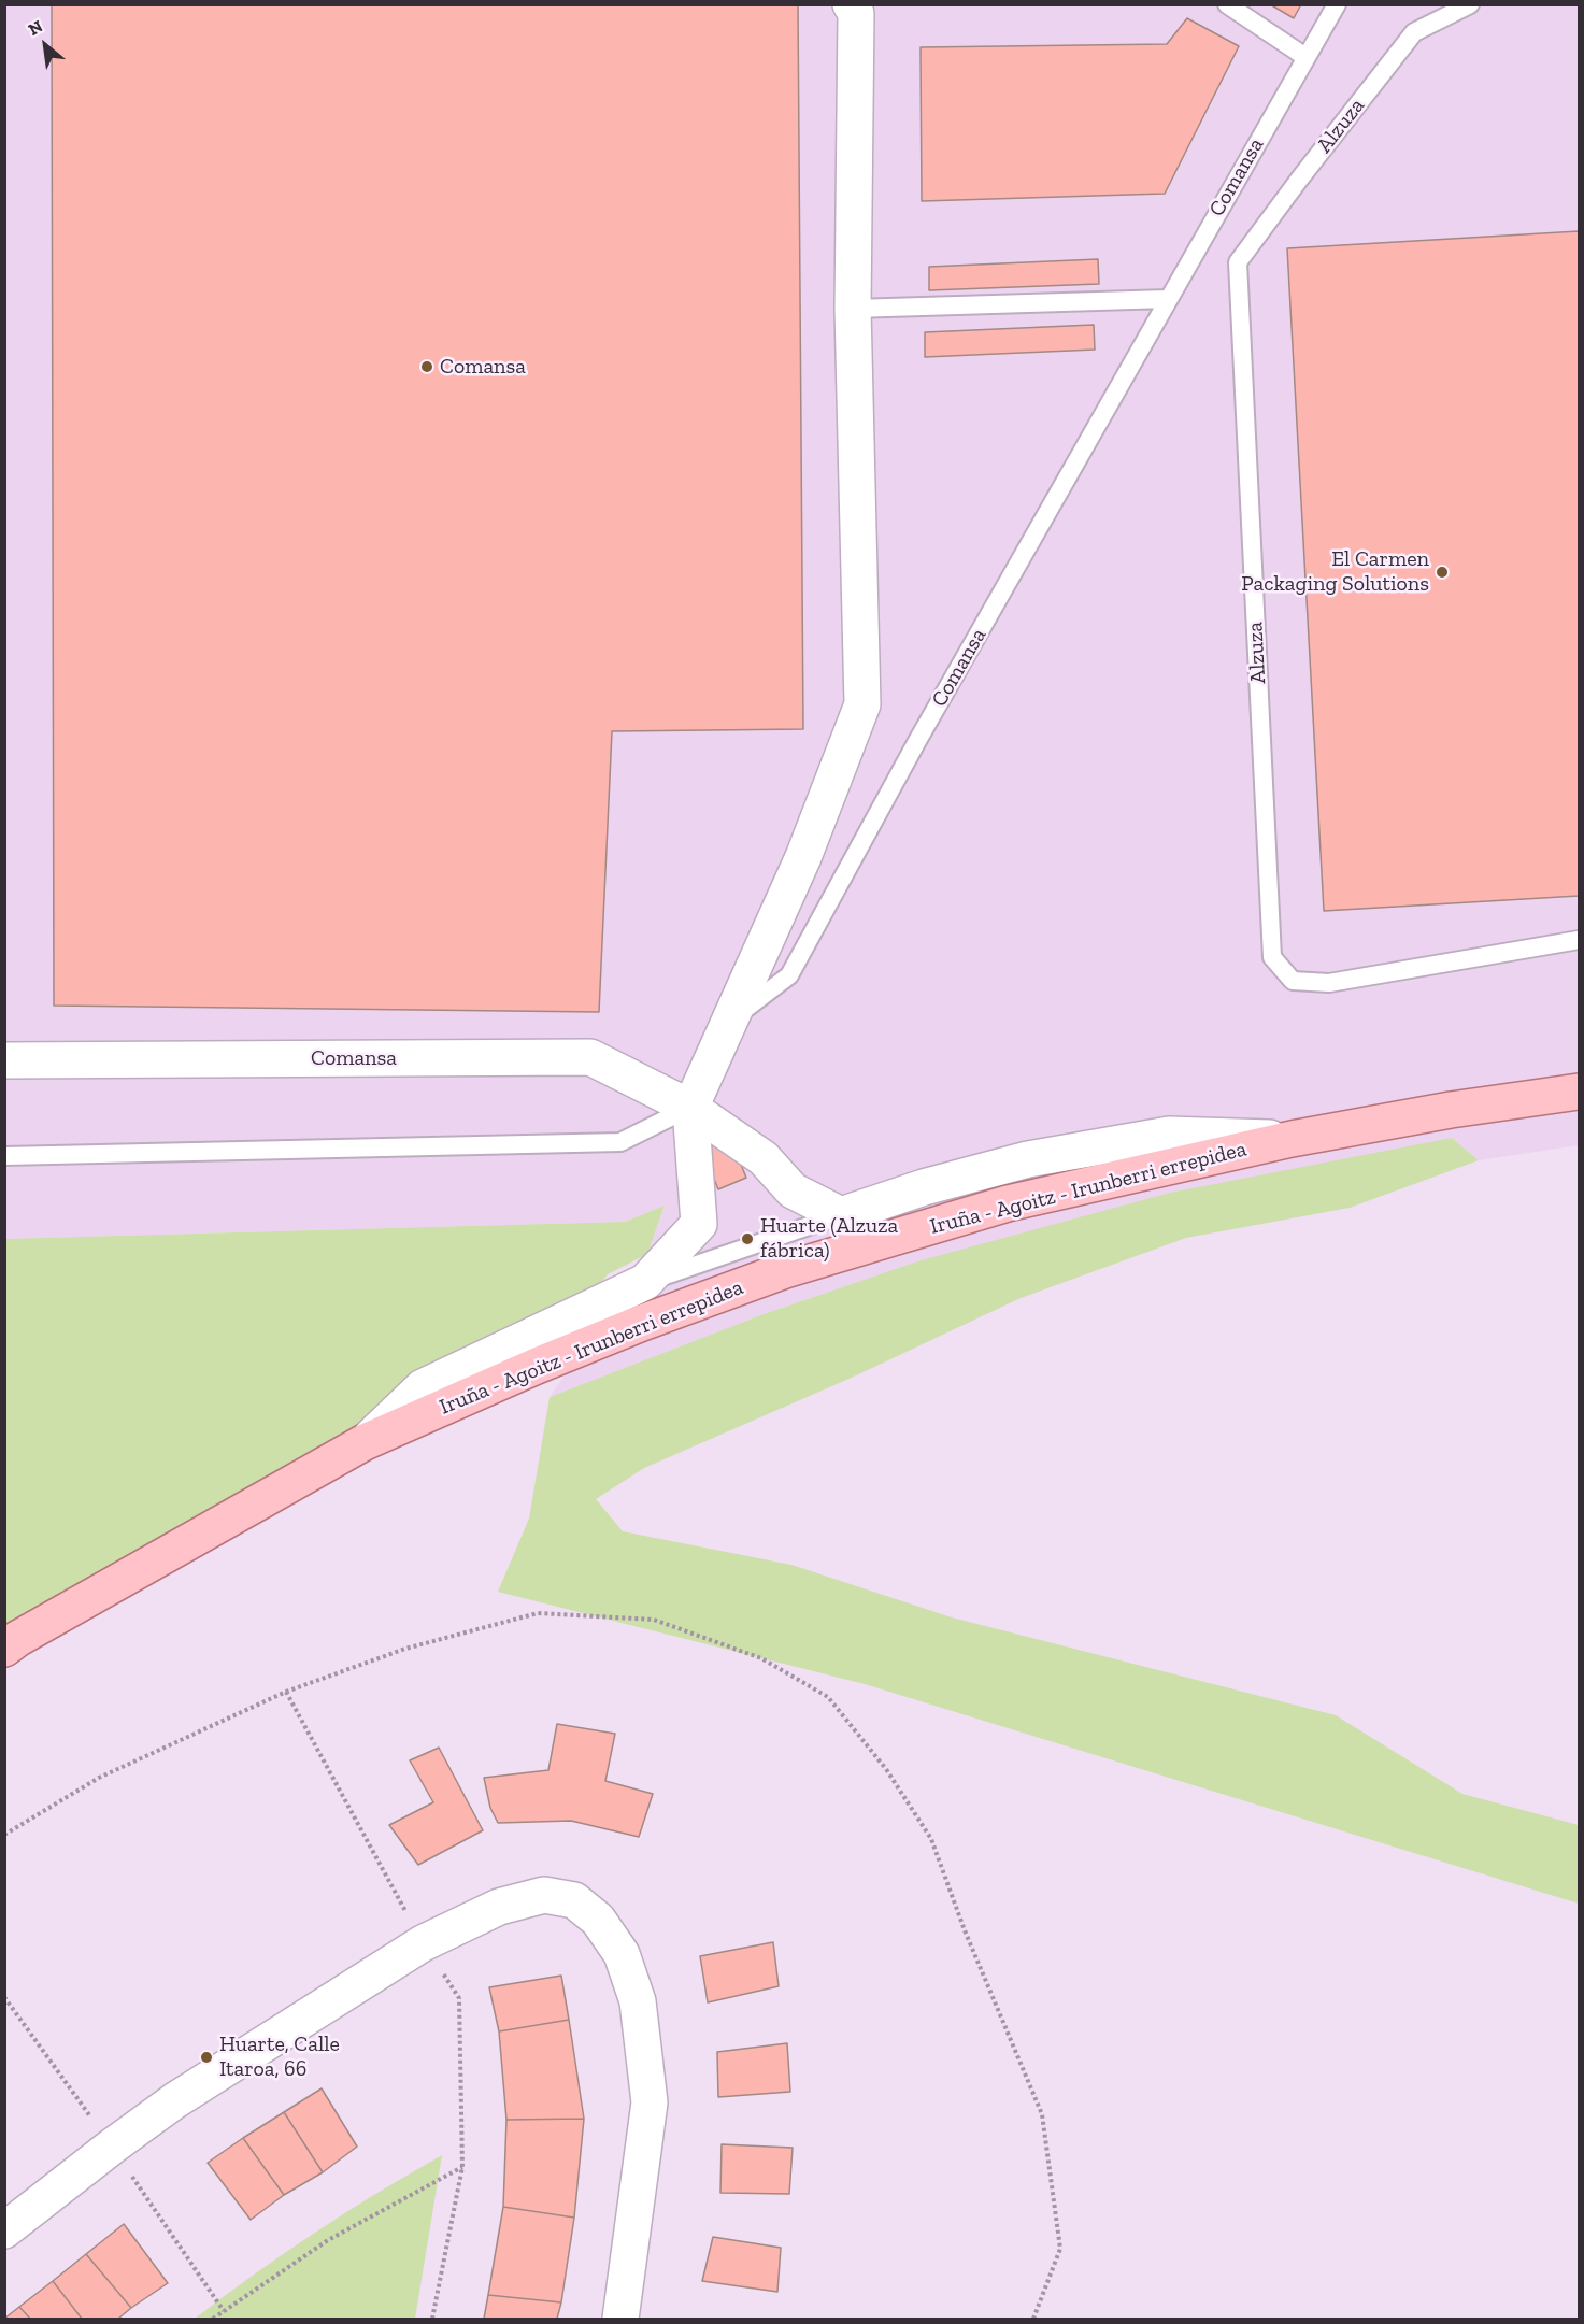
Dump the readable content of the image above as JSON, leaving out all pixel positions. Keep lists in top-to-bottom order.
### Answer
{
  "streets": {
    "main road": ["Iruña - Agoitz - Irunberri errepidea"],
    "street": ["Comansa"],
    "lane": ["Alzuza"]
  },
  "places": [
    "Comansa",
    "El Carmen Packaging Solutions",
    "Huarte (Alzuza fábrica)",
    "Huarte, Calle Itaroa, 66"
  ],
  "north": "top left"
}
